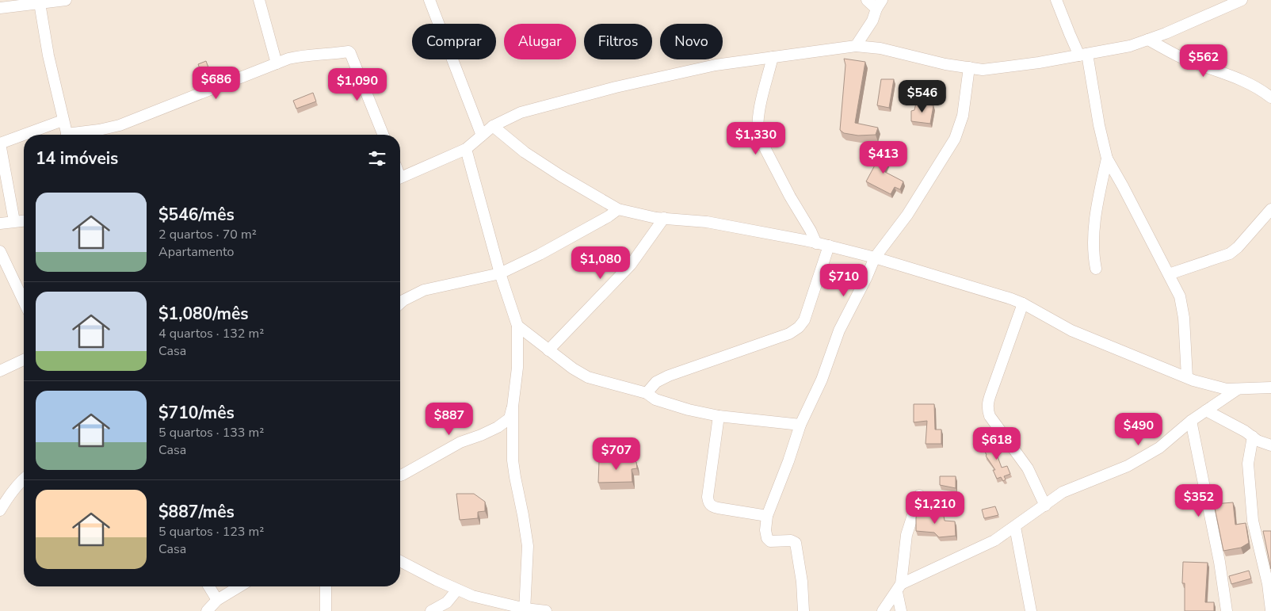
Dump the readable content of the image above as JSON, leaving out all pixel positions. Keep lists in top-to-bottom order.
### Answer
{
  "page": {
    "chip": [
      "Comprar",
      "Alugar",
      "Filtros",
      "Novo"
    ],
    "price": [
      "$562",
      "$686",
      "$1,090",
      "$546",
      "$1,330",
      "$413",
      "$1,080",
      "$710",
      "$887",
      "$490",
      "$618",
      "$707",
      "$352",
      "$1,210"
    ],
    "heading": "14 imóveis",
    "list": [
      {
        "name": "$546/mês",
        "note": "2 quartos · 70 m² · Apartamento"
      },
      {
        "name": "$1,080/mês",
        "note": "4 quartos · 132 m² · Casa"
      },
      {
        "name": "$710/mês",
        "note": "5 quartos · 133 m² · Casa"
      },
      {
        "name": "$887/mês",
        "note": "5 quartos · 123 m² · Casa"
      }
    ]
  }
}
